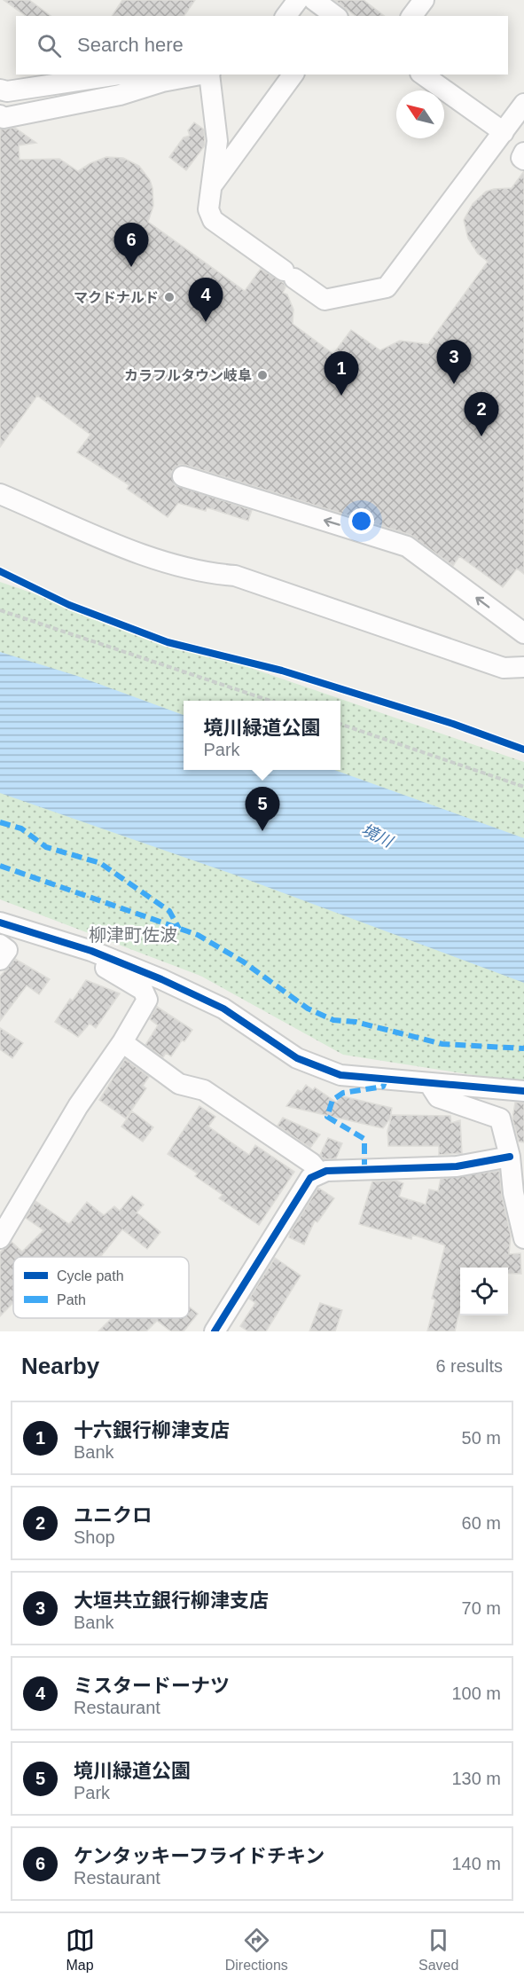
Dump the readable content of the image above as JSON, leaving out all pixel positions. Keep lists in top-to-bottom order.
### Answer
{
  "districts": ["柳津町佐波"],
  "water": ["境川"],
  "places": ["マクドナルド", "カラフルタウン岐阜"],
  "legend": ["Cycle path", "Path"],
  "north": "top left",
  "page": {
    "search": "Search here",
    "pins": [
      "6",
      "4",
      "3",
      "1",
      "2",
      "5"
    ],
    "popup": ["境川緑道公園", "Park"],
    "heading": ["Nearby", "6 results"],
    "list": [
      {
        "mark": "1",
        "name": "十六銀行柳津支店",
        "note": "Bank",
        "value": "50 m"
      },
      {
        "mark": "2",
        "name": "ユニクロ",
        "note": "Shop",
        "value": "60 m"
      },
      {
        "mark": "3",
        "name": "大垣共立銀行柳津支店",
        "note": "Bank",
        "value": "70 m"
      },
      {
        "mark": "4",
        "name": "ミスタードーナツ",
        "note": "Restaurant",
        "value": "100 m"
      },
      {
        "mark": "5",
        "name": "境川緑道公園",
        "note": "Park",
        "value": "130 m"
      },
      {
        "mark": "6",
        "name": "ケンタッキーフライドチキン",
        "note": "Restaurant",
        "value": "140 m"
      }
    ],
    "nav": ["Map", "Directions", "Saved"]
  }
}
